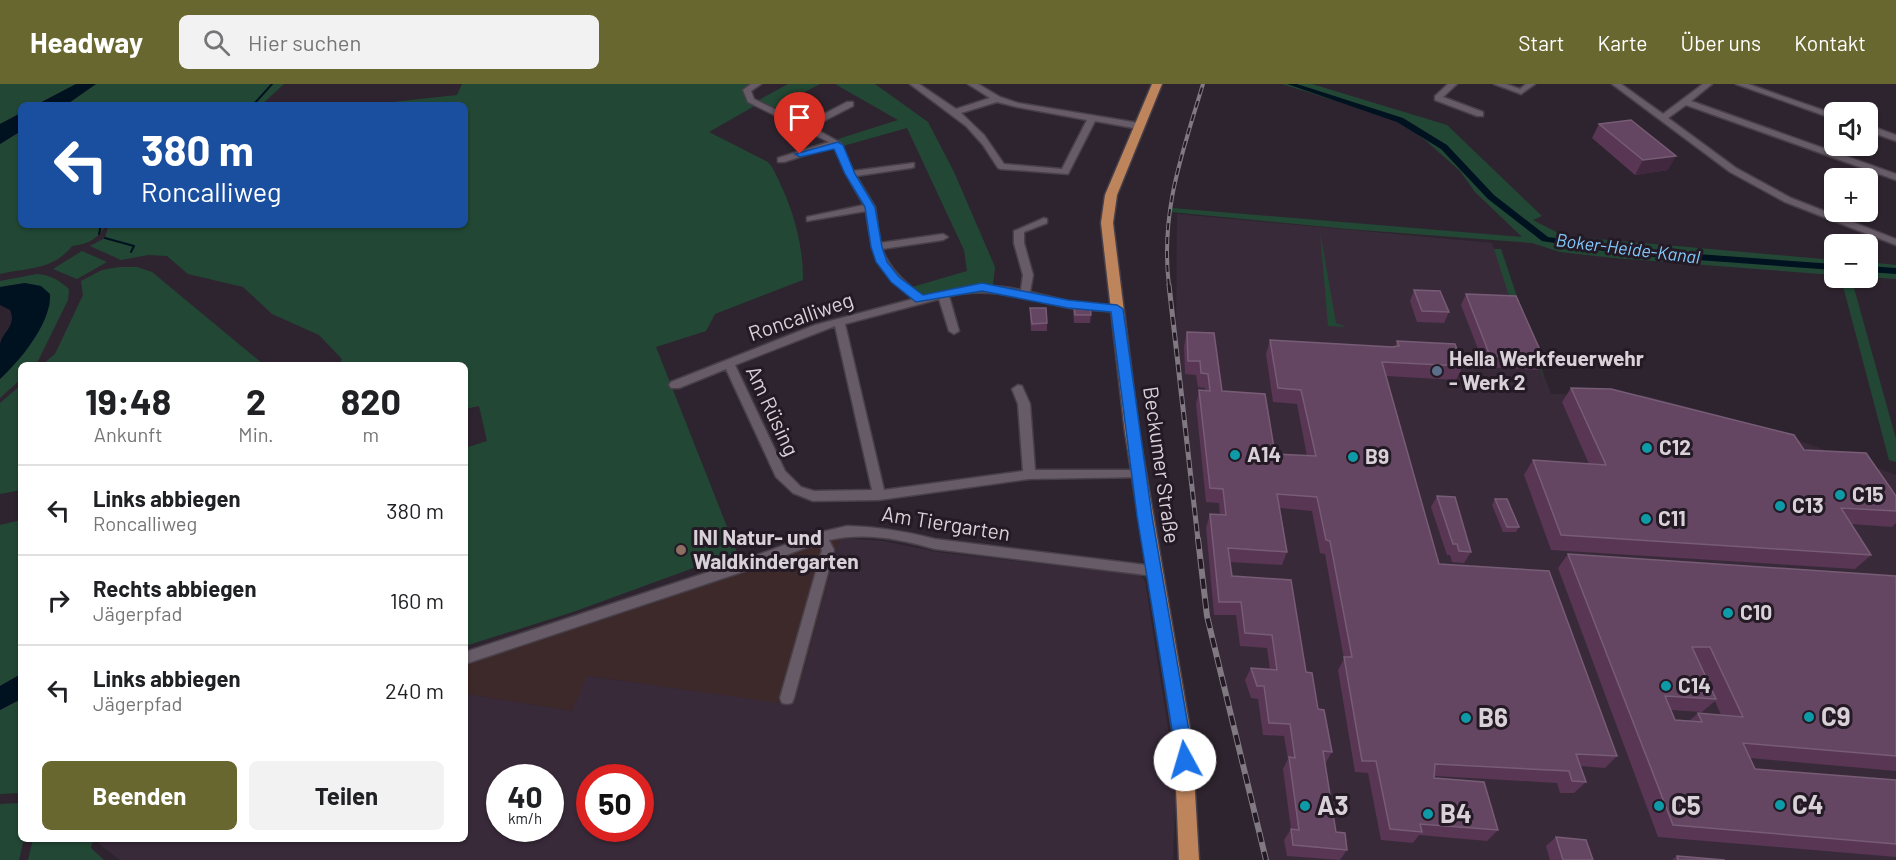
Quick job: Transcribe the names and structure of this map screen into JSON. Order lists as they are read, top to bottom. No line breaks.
{"streets":{"main road":["Beckumer Straße"],"street":["Roncalliweg","Am Rüsing","Am Tiergarten"]},"crossings":[["Roncalliweg","Am Rüsing"],["Roncalliweg","Beckumer Straße"],["Am Rüsing","Beckumer Straße"],["Beckumer Straße","Am Tiergarten"]],"water":["Boker-Heide-Kanal"],"places":["Hella Werkfeuerwehr - Werk 2","C12","A14","B9","C15","C13","C11","INI Natur- und Waldkindergarten","C10","C14","C9","B6","C4","A3","C5","B4"],"page":{"header":"Headway","search":"Hier suchen","nav":["Start","Karte","Über uns","Kontakt"],"map_buttons":["+","−"],"turn":["380 m","Roncalliweg"],"eta":["19:48","Ankunft","2","Min.","820","m"],"list":[{"name":"Links abbiegen","note":"Roncalliweg","value":"380 m"},{"name":"Rechts abbiegen","note":"Jägerpfad","value":"160 m"},{"name":"Links abbiegen","note":"Jägerpfad","value":"240 m"}],"buttons":["Beenden","Teilen"],"speed":"40 km/h","limit":"50"}}
